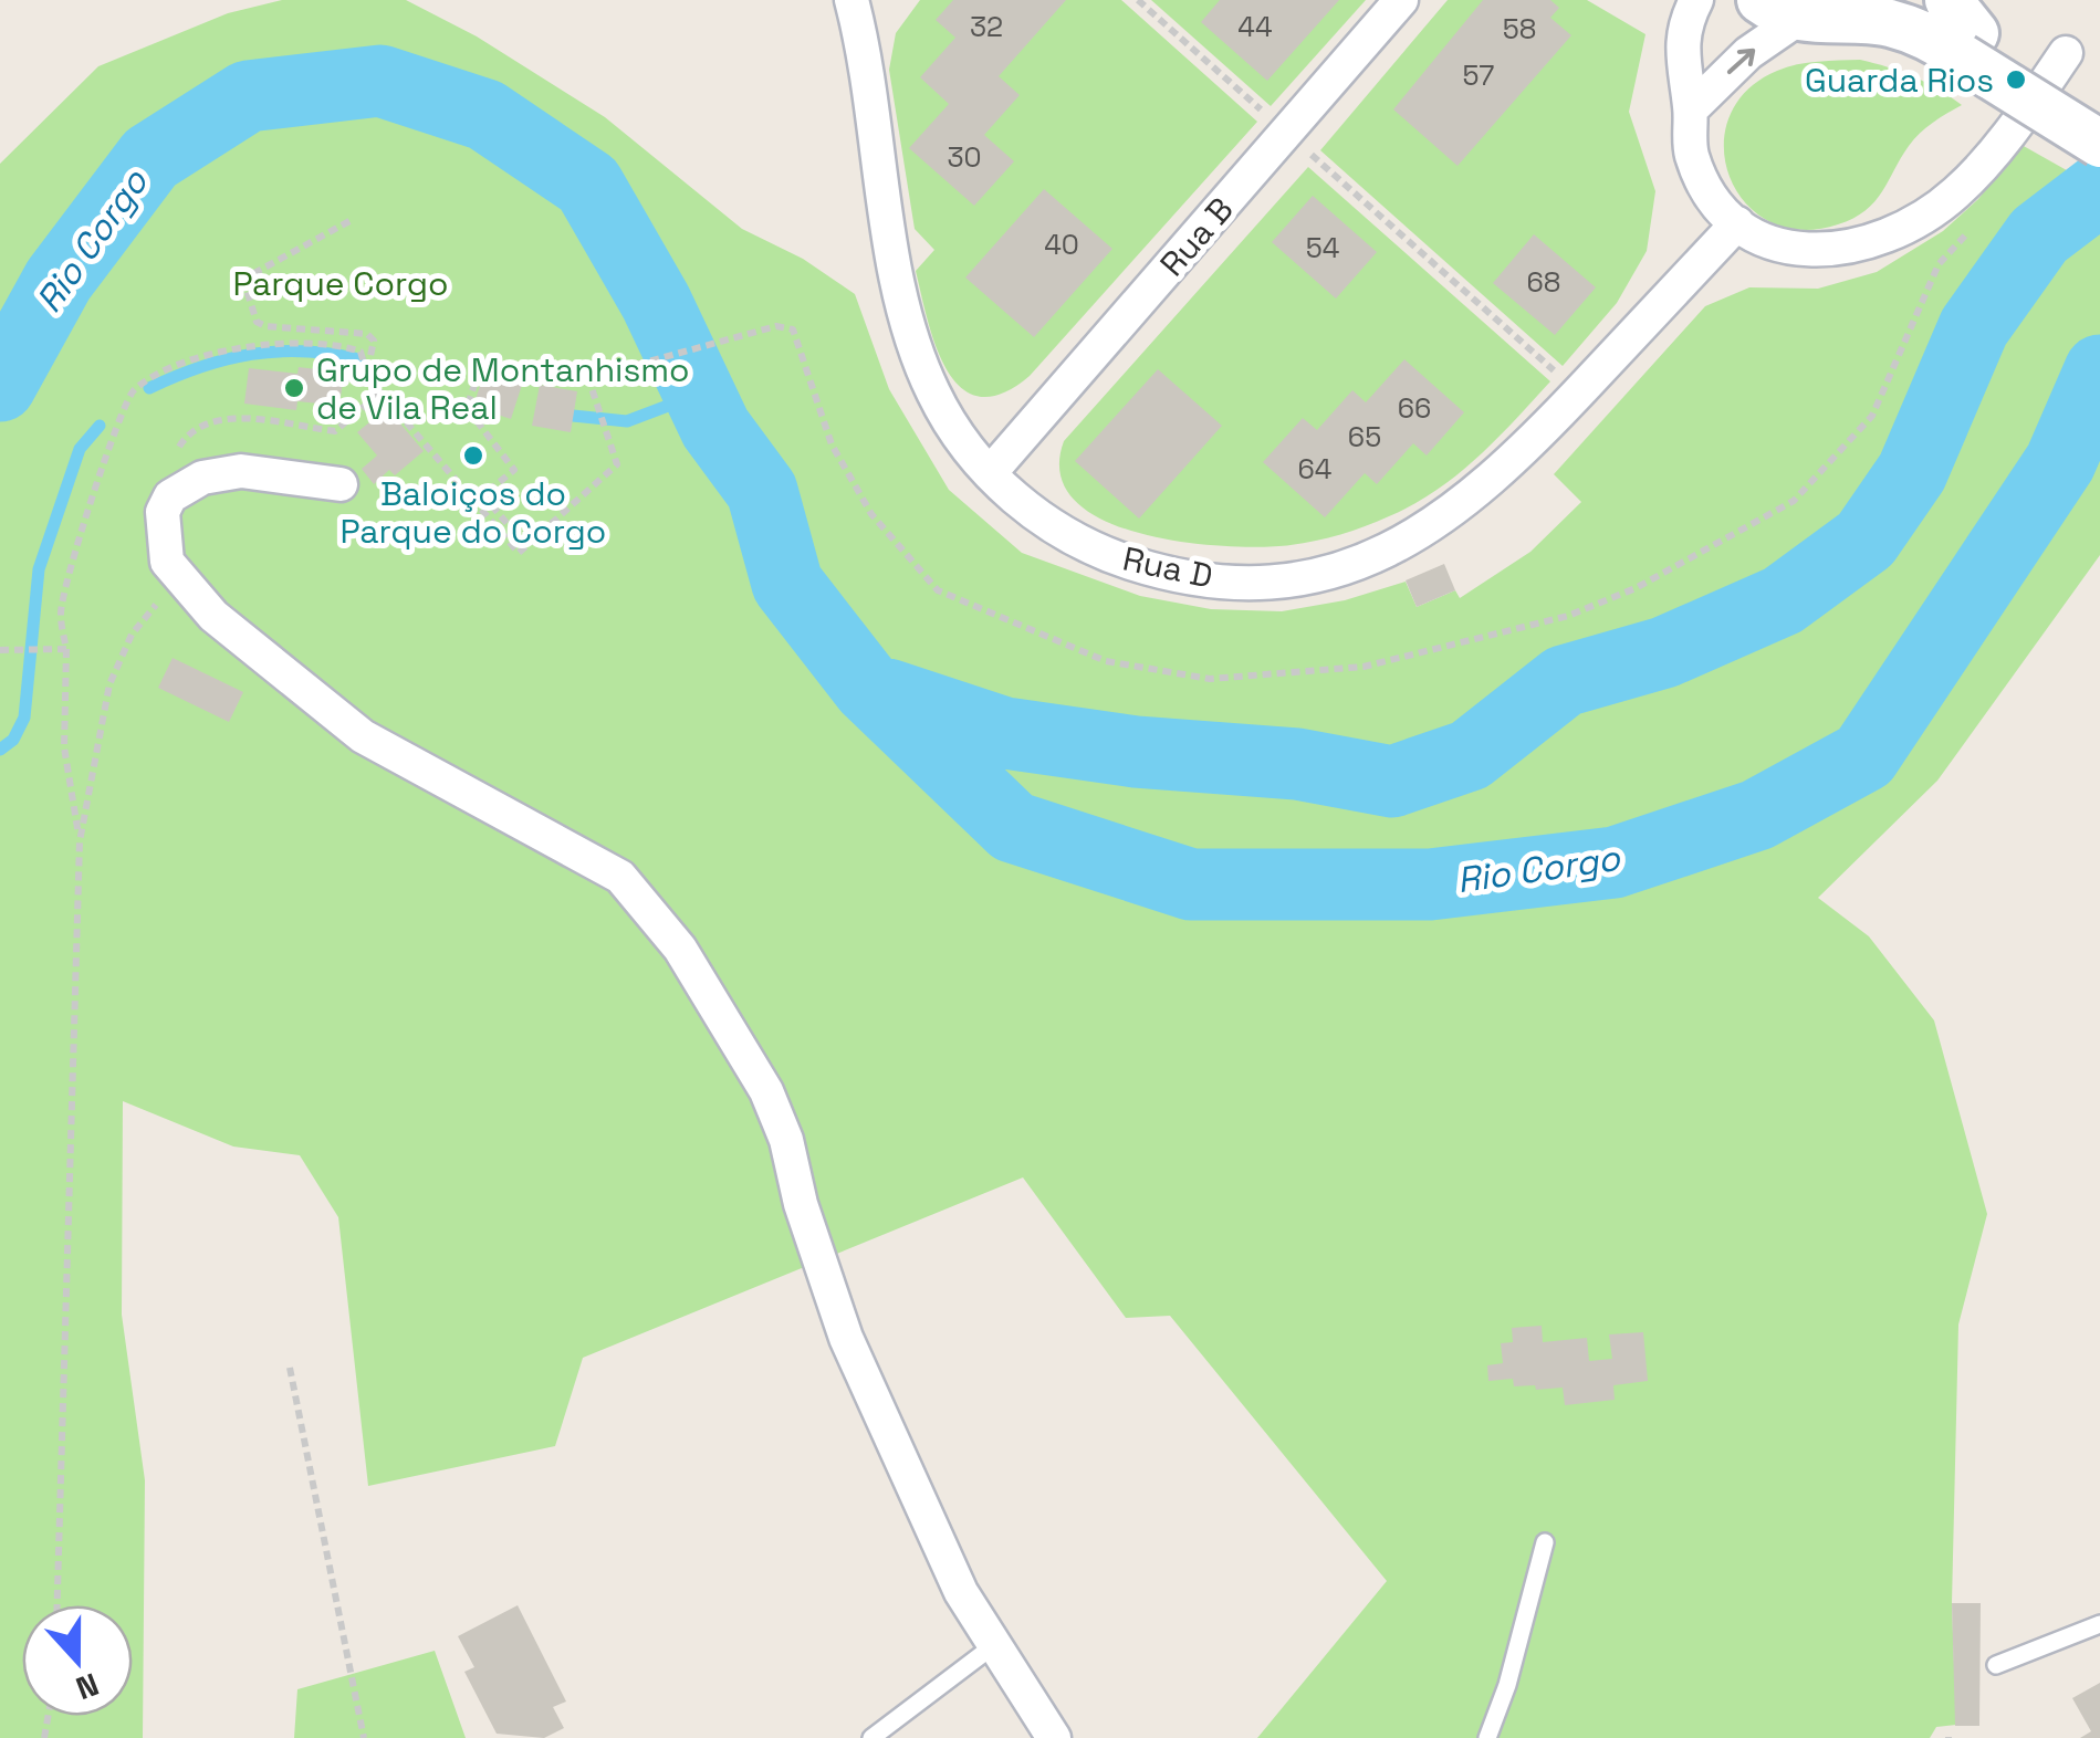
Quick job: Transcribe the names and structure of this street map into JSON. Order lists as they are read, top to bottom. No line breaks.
{"streets":{"street":["Rua B","Rua D"]},"crossings":[["Rua B","Rua D"]],"water":["Rio Corgo"],"parks":["Parque Corgo"],"places":["Guarda Rios","Grupo de Montanhismo de Vila Real","Baloiços do Parque do Corgo"],"house_numbers":["32","44","58","57","30","40","54","68","66","65","64"],"north":"bottom"}
